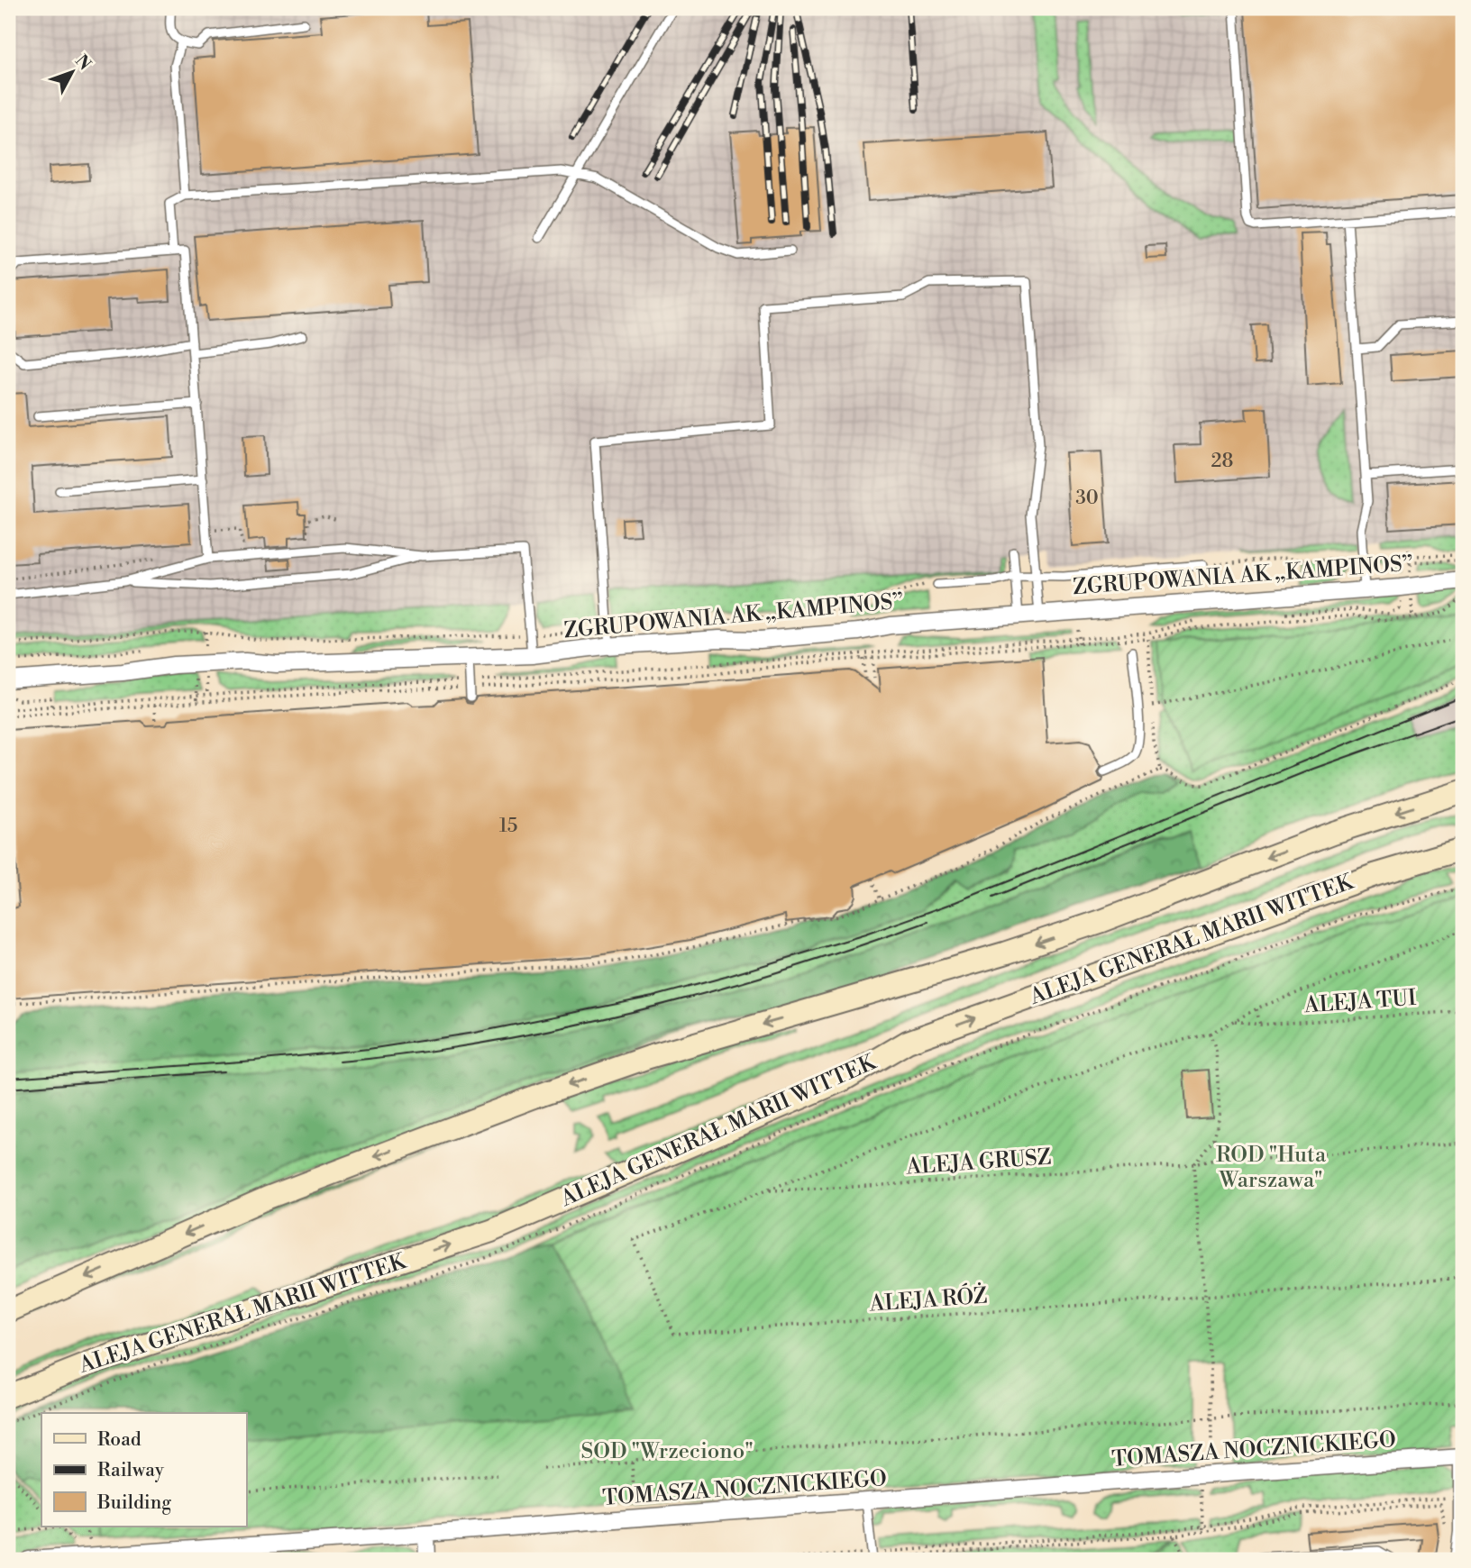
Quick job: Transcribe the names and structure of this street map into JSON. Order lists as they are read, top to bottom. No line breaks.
{"streets":{"main road":["ALEJA GENERAŁ MARII WITTEK"],"street":["ZGRUPOWANIA AK „KAMPINOS”","TOMASZA NOCZNICKIEGO"],"path":["ALEJA TUI","ALEJA GRUSZ","ALEJA RÓŻ"]},"crossings":[["ALEJA GRUSZ","ALEJA RÓŻ"]],"parks":["ROD \"Huta Warszawa\"","SOD \"Wrzeciono\""],"house_numbers":["28","30","15"],"legend":["Road","Railway","Building"],"north":"top right"}
